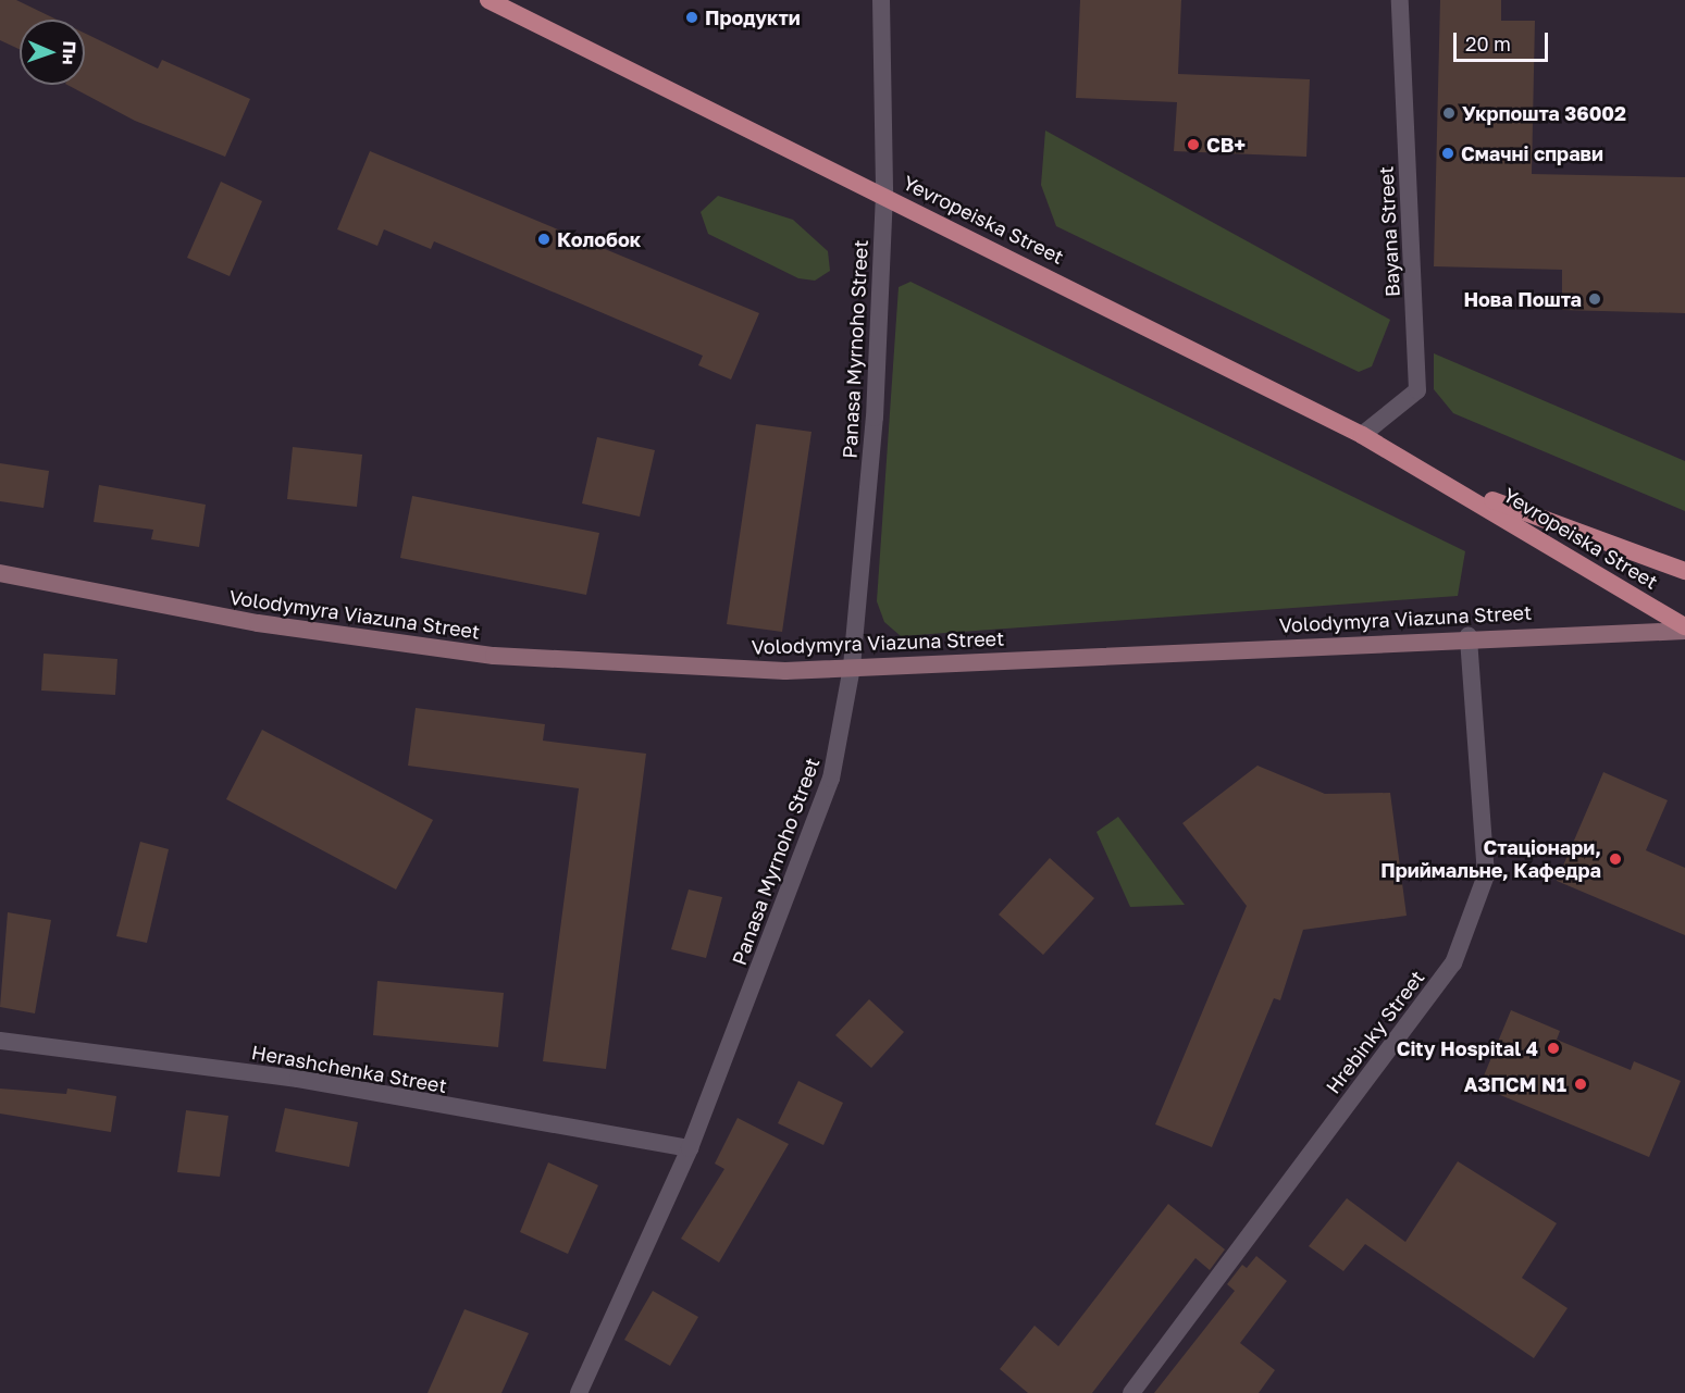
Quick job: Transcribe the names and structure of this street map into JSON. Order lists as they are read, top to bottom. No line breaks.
{"streets":{"main road":["Yevropeiska Street","Volodymyra Viazuna Street"],"street":["Bayana Street","Panasa Myrnoho Street","Hrebinky Street","Herashchenka Street"]},"crossings":[["Yevropeiska Street","Bayana Street"],["Yevropeiska Street","Panasa Myrnoho Street"],["Yevropeiska Street","Volodymyra Viazuna Street"],["Panasa Myrnoho Street","Volodymyra Viazuna Street"],["Panasa Myrnoho Street","Herashchenka Street"],["Volodymyra Viazuna Street","Hrebinky Street"]],"places":["Продукти","Укрпошта 36002","СВ+","Смачні справи","Колобок","Нова Пошта","Стаціонари, Приймальне, Кафедра","City Hospital 4","АЗПСМ N1"],"scale_bar":"20 m","north":"right"}
